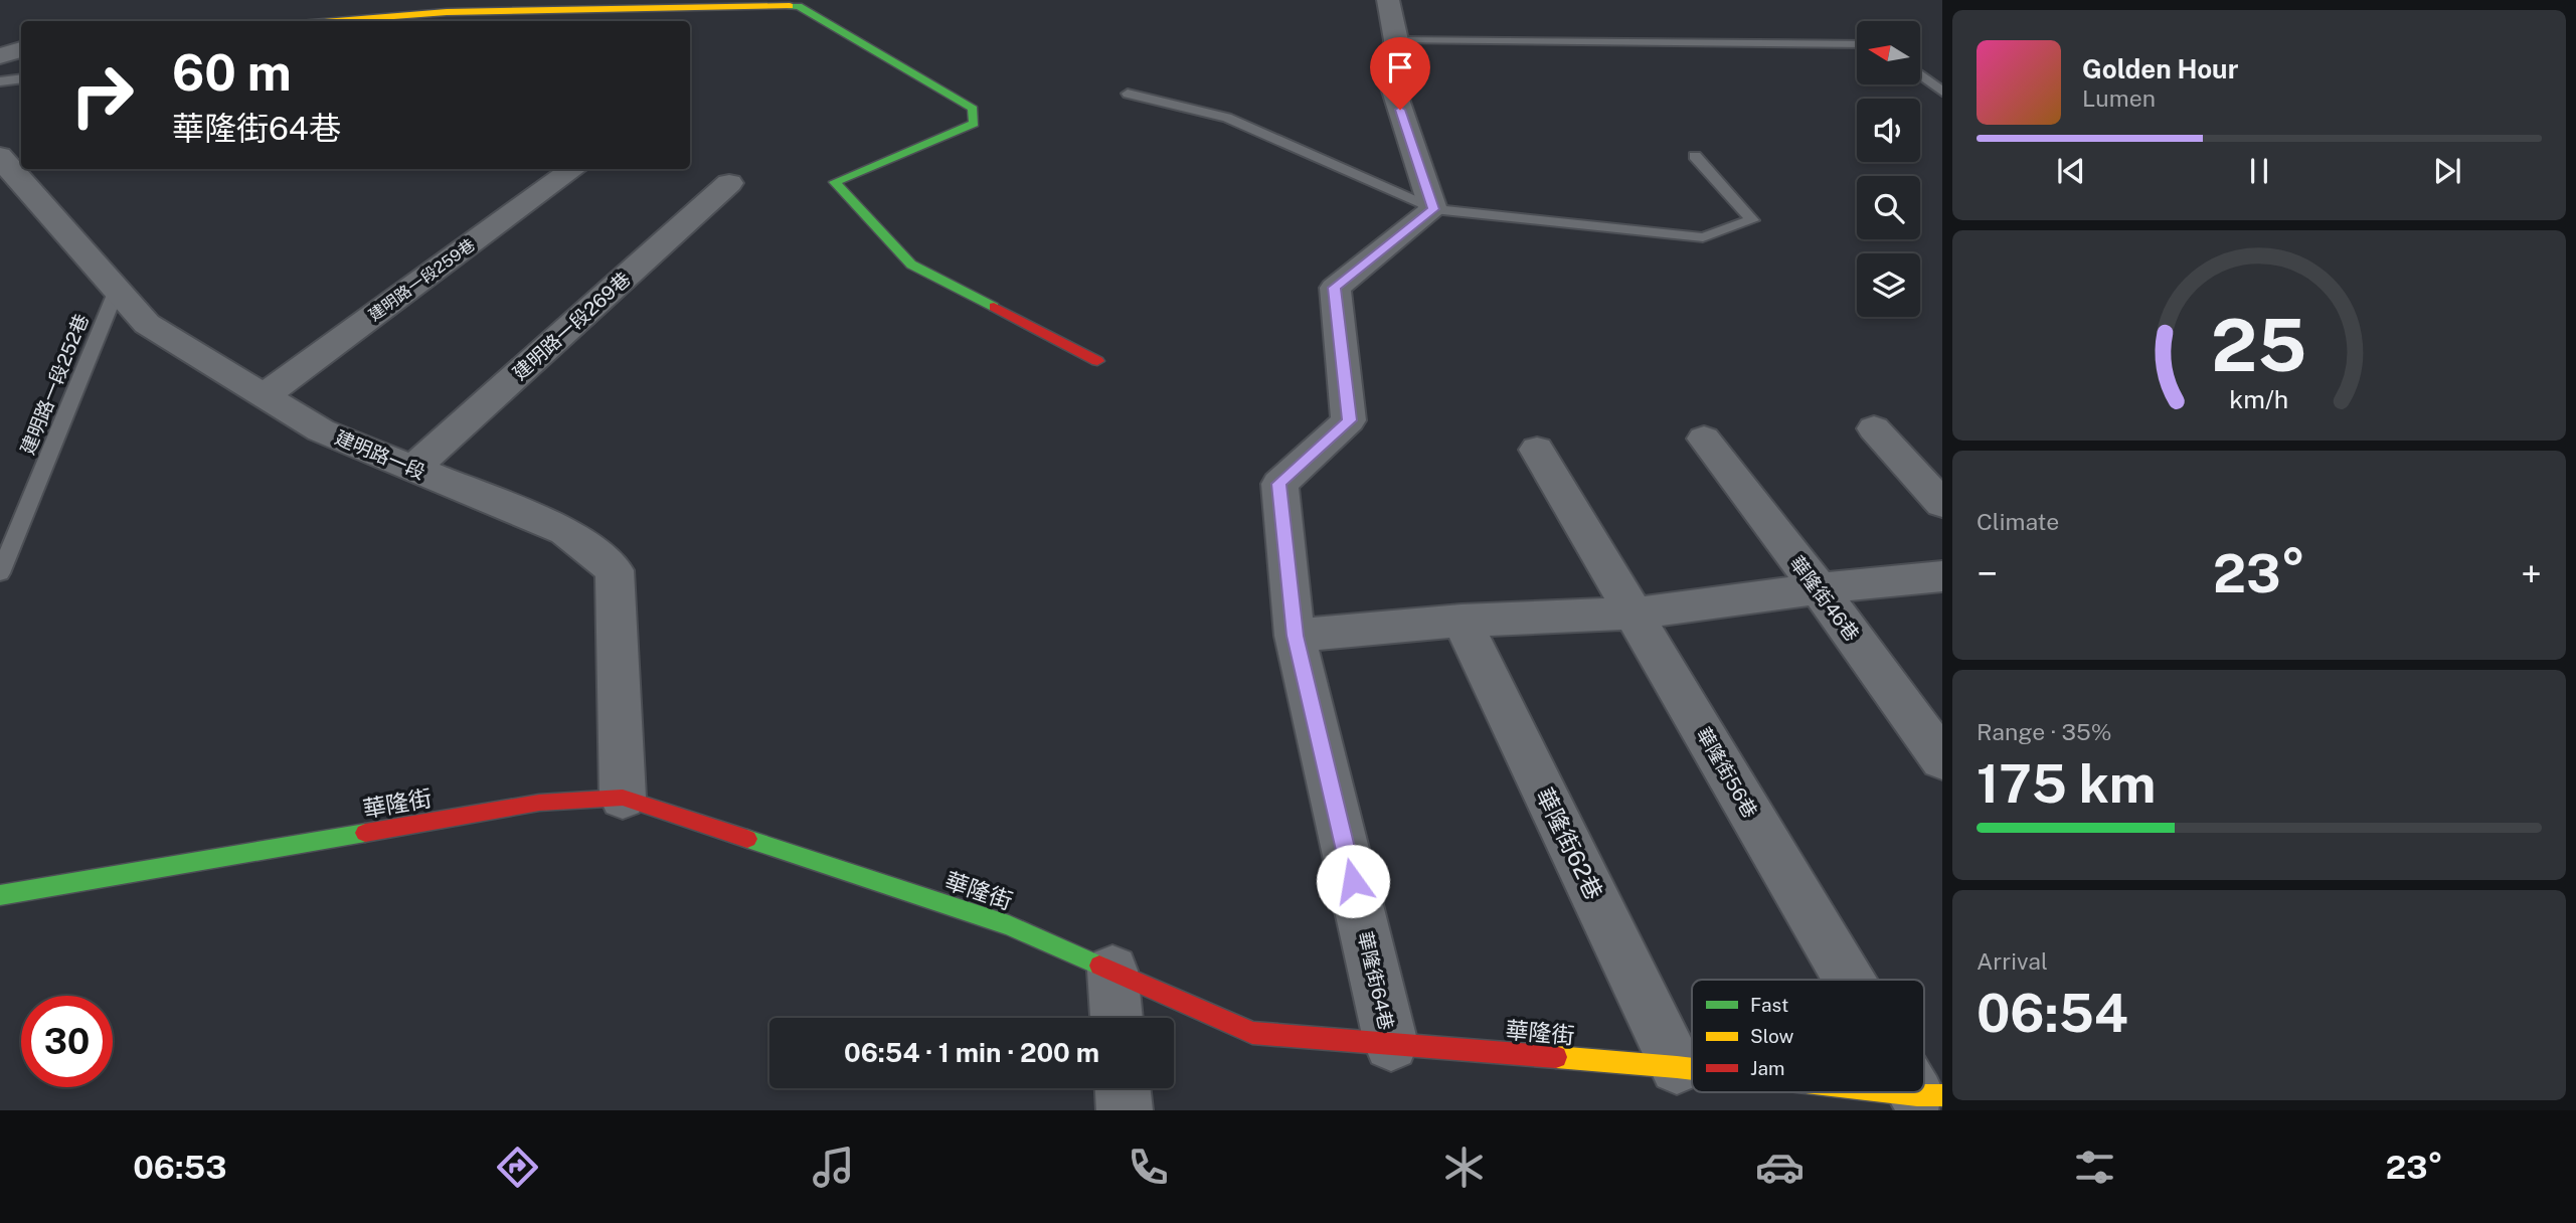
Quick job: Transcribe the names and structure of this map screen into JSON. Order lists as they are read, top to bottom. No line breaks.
{"streets":{"street":["建明路一段259巷","建明路一段269巷","建明路一段","華隆街46巷","華隆街56巷","華隆街","華隆街62巷","華隆街64巷"],"lane":["建明路一段252巷"]},"crossings":[["建明路一段259巷","建明路一段"],["建明路一段269巷","建明路一段"],["建明路一段252巷","建明路一段"],["建明路一段","華隆街"],["華隆街","華隆街62巷"],["華隆街","華隆街64巷"]],"legend":["Fast","Slow","Jam"],"north":"left","page":{"turn":["60 m","華隆街64巷"],"song":["Golden Hour","Lumen"],"tile":["Climate",["Range · 35%","175 km"],["Arrival","06:54"]],"heat":["−","23°","+"],"limit":"30","trip":"06:54 · 1 min · 200 m","tabs":["06:53","23°"],"gauge":["25","km/h"]}}
